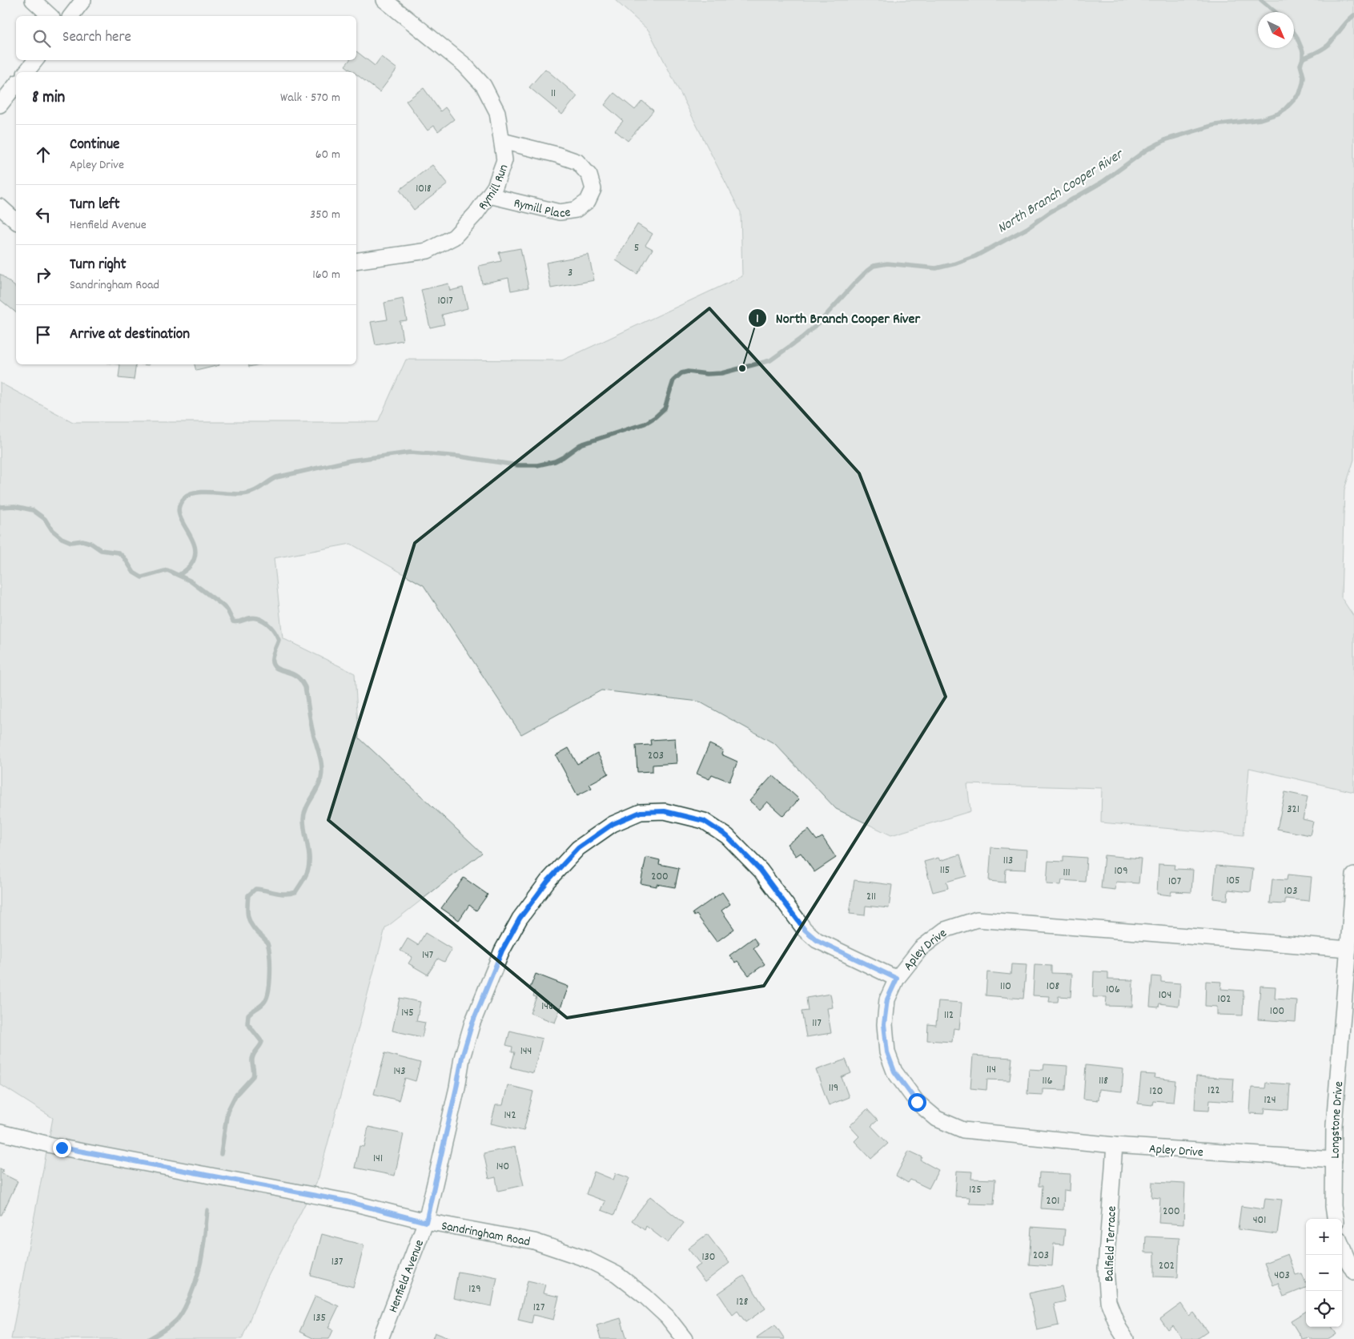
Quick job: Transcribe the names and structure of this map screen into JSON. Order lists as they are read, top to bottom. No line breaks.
{"streets":{"street":["Rymill Run","Rymill Place","Apley Drive","Longstone Drive","Sandringham Road","Balfield Terrace","Henfield Avenue"]},"crossings":[["Rymill Run","Rymill Place"],["Apley Drive","Longstone Drive"],["Apley Drive","Balfield Terrace"],["Apley Drive","Henfield Avenue"],["Sandringham Road","Henfield Avenue"]],"water":["North Branch Cooper River"],"places":["North Branch Cooper River"],"house_numbers":["11","1018","5","3","1017","203","321","113","115","109","111","200","105","107","103","211","147","110","108","106","104","102","146","100","145","112","117","144","114","143","116","118","119","122","120","124","142","141","140","125","201","200","401","203","130","137","202","403","129","128","127","135"],"north":"bottom right","page":{"search":"Search here","heading":["8 min","Walk · 570 m"],"list":[["Continue","Apley Drive","60 m"],["Turn left","Henfield Avenue","350 m"],["Turn right","Sandringham Road","160 m"],"Arrive at destination"],"map_buttons":["+","−"]}}
